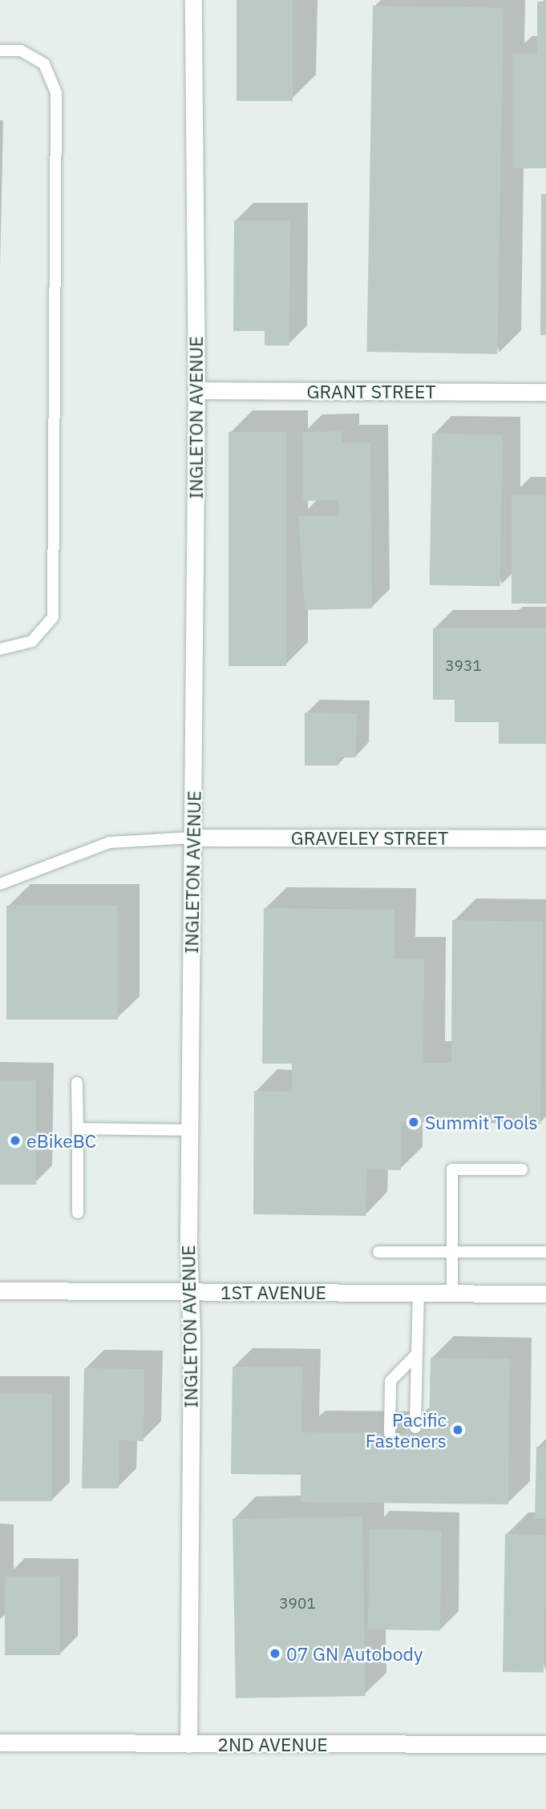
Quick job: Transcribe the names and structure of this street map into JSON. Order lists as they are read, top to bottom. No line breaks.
{"streets":{"street":["GRANT STREET","INGLETON AVENUE","GRAVELEY STREET","1ST AVENUE","2ND AVENUE"]},"crossings":[["GRANT STREET","INGLETON AVENUE"],["INGLETON AVENUE","GRAVELEY STREET"],["INGLETON AVENUE","1ST AVENUE"],["INGLETON AVENUE","2ND AVENUE"]],"places":["Summit Tools","eBikeBC","Pacific Fasteners","07 GN Autobody"],"house_numbers":["3931","3901"]}
